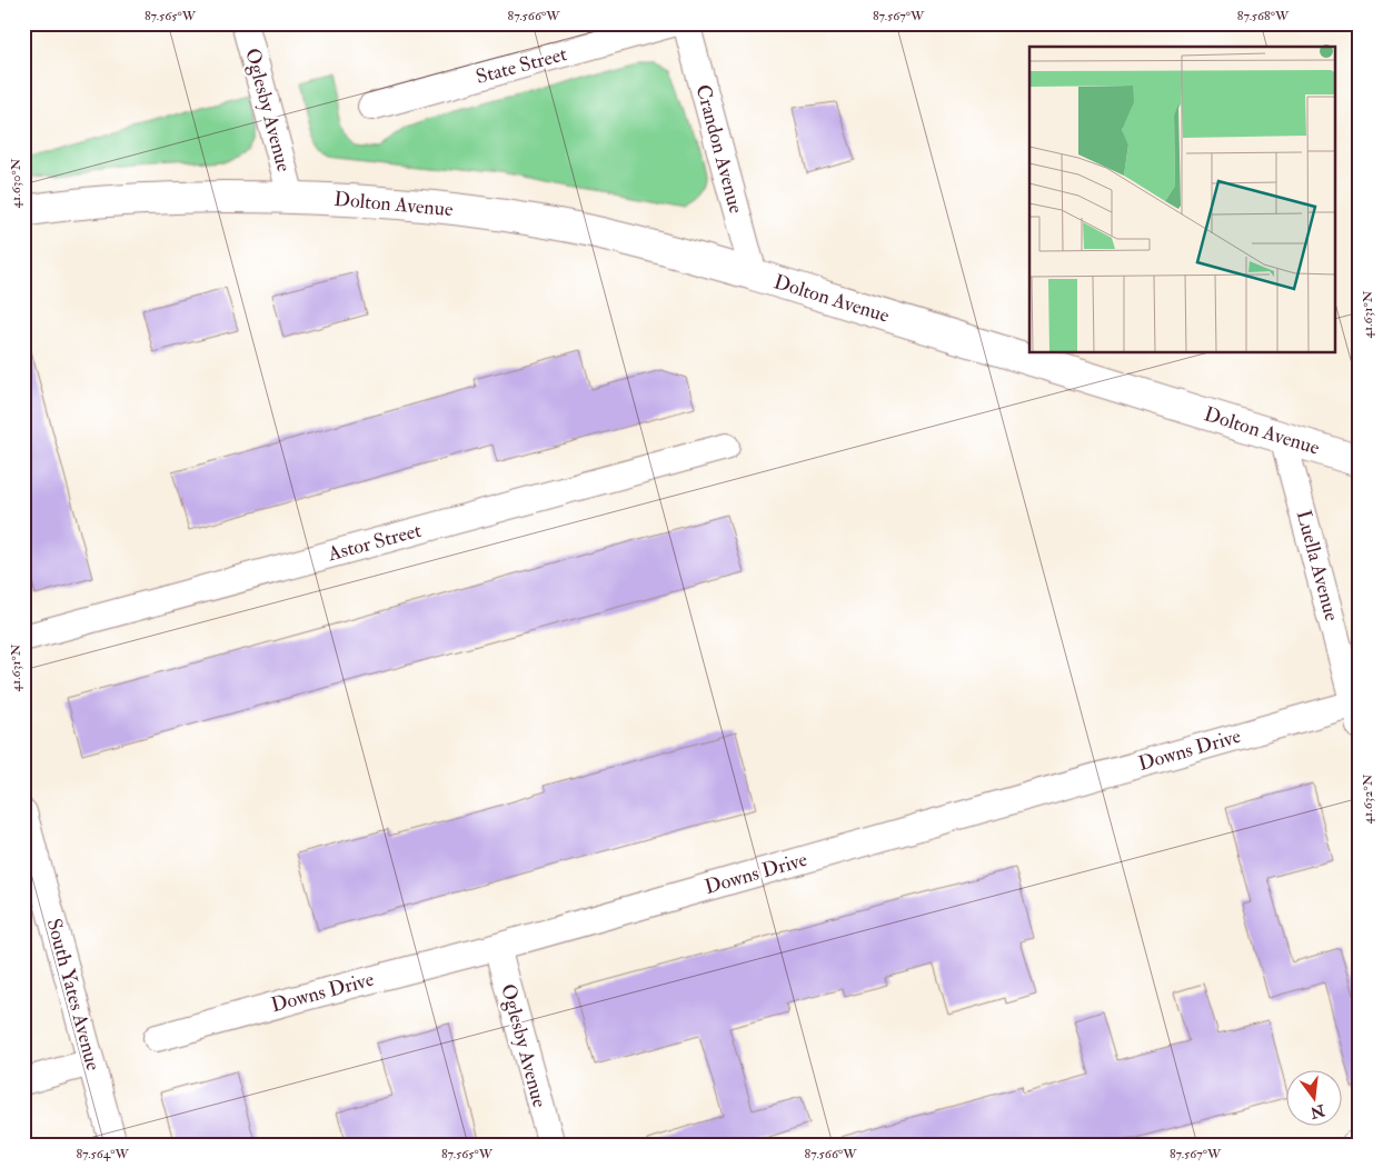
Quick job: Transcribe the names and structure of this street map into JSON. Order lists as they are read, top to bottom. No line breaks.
{"streets":{"street":["State Street","Oglesby Avenue","Crandon Avenue","Dolton Avenue","Astor Street","Luella Avenue","Downs Drive","South Yates Avenue"]},"crossings":[["Oglesby Avenue","Dolton Avenue"],["Oglesby Avenue","Downs Drive"],["Crandon Avenue","Dolton Avenue"],["Dolton Avenue","Luella Avenue"],["Luella Avenue","Downs Drive"]],"north":"bottom","coordinates":["87.565°W","87.566°W","87.567°W","87.568°W","41.630°N","41.631°N","41.632°N","87.564°W"]}
